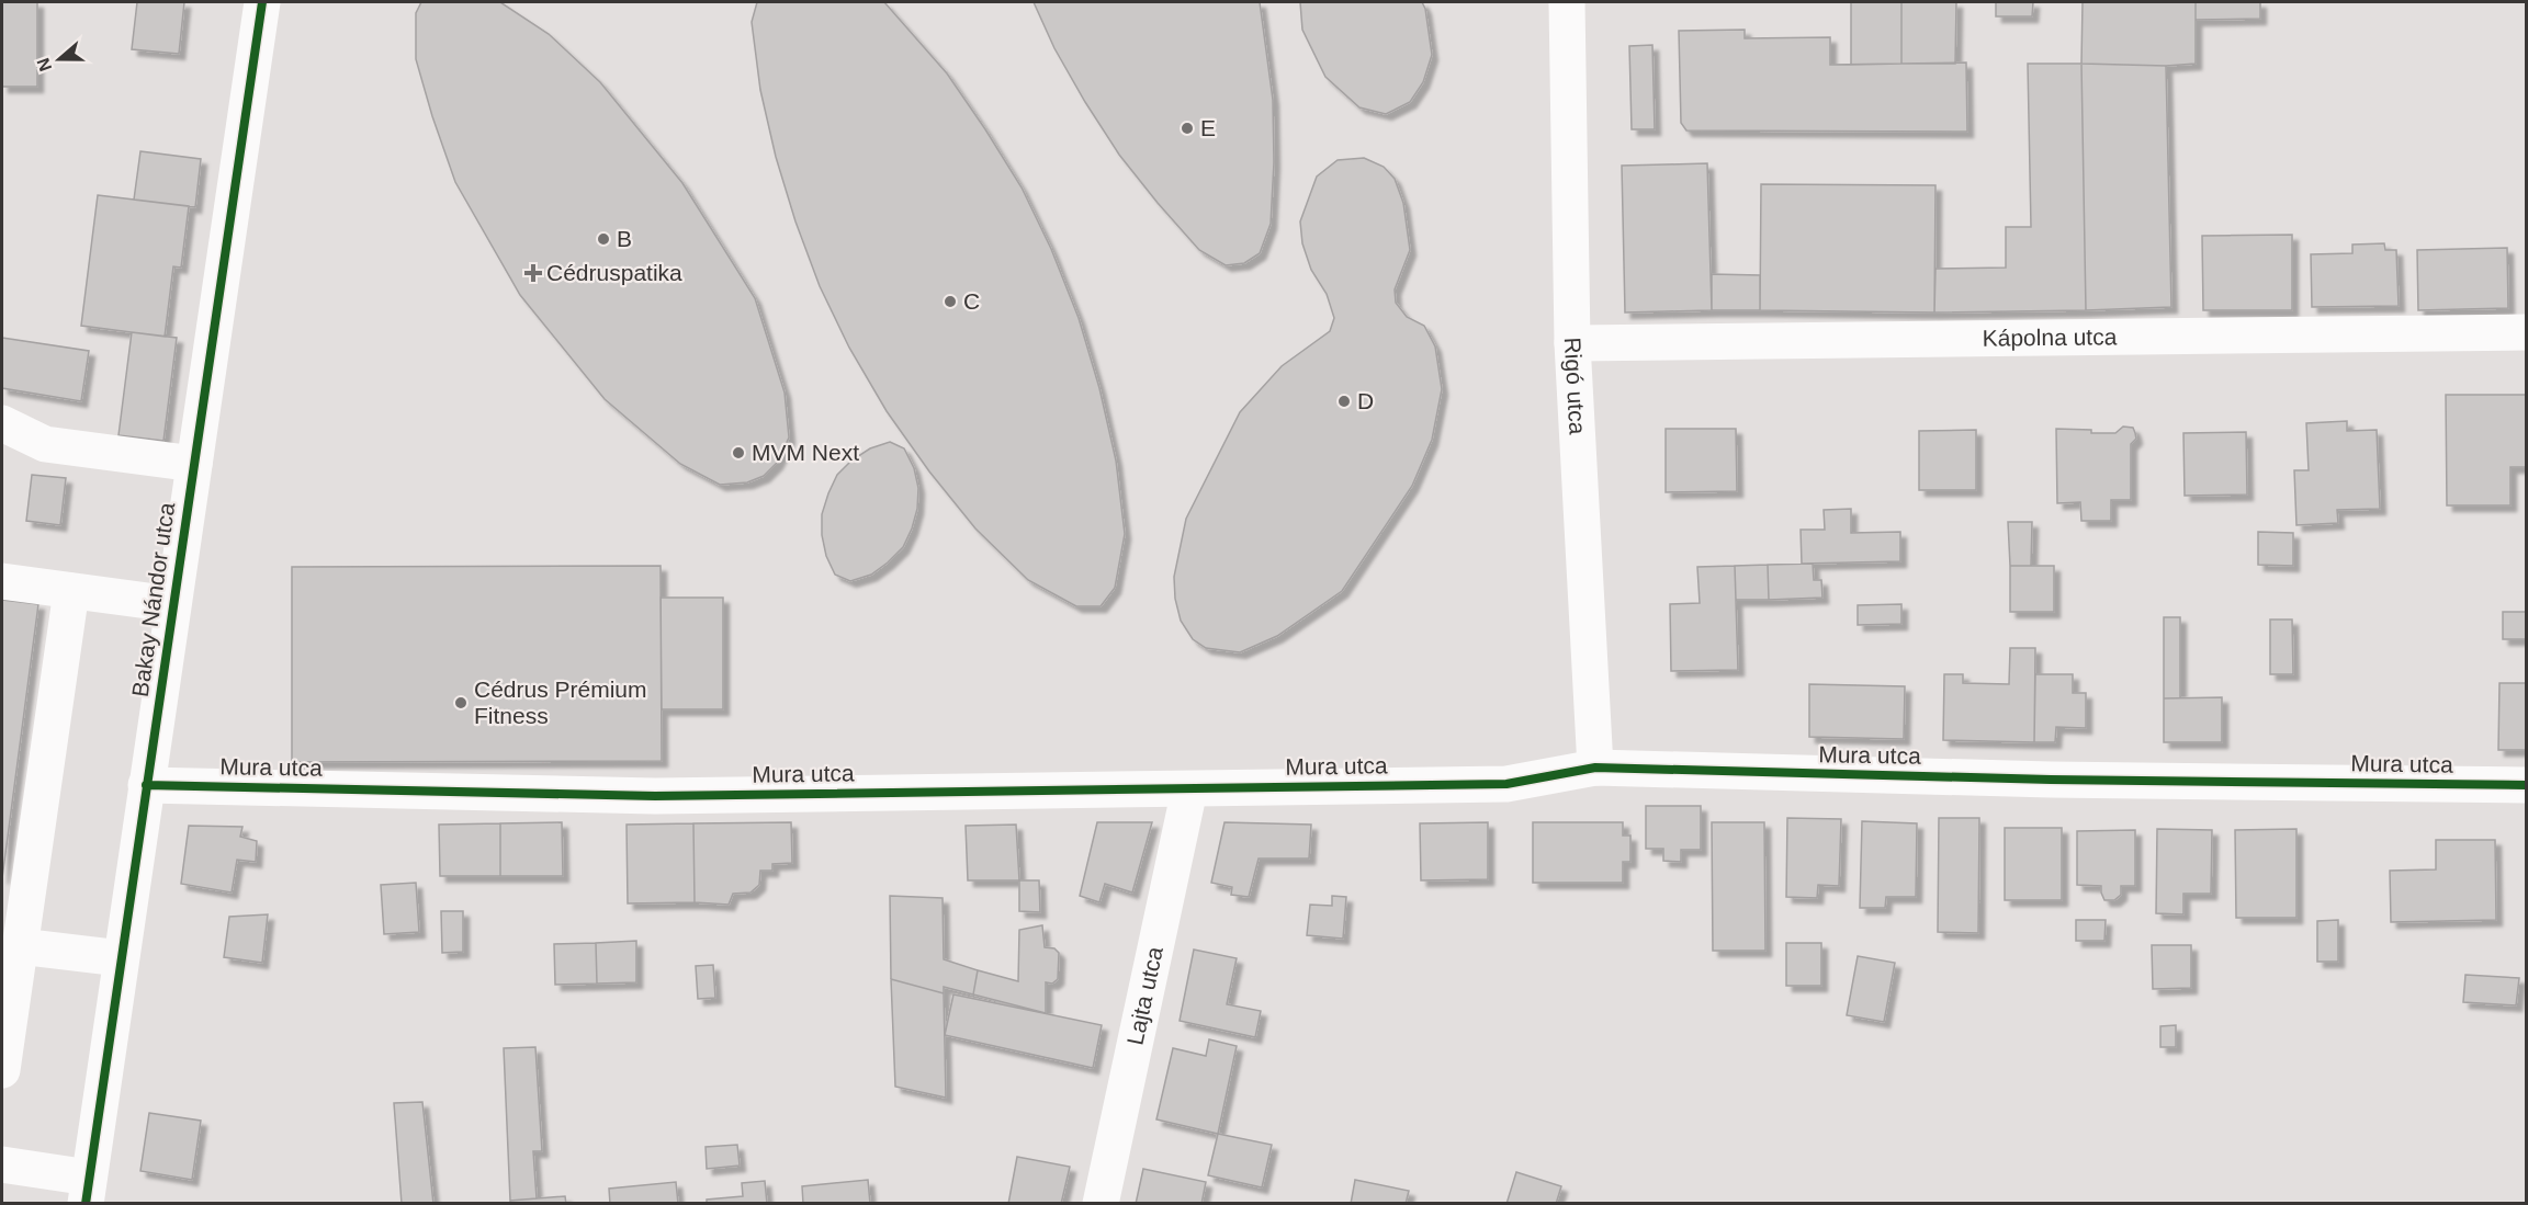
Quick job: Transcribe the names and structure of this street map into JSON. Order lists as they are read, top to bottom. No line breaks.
{"streets":{"street":["Kápolna utca","Rigó utca","Bakay Nándor utca","Mura utca","Lajta utca"]},"crossings":[["Kápolna utca","Rigó utca"],["Rigó utca","Mura utca"],["Bakay Nándor utca","Mura utca"],["Mura utca","Lajta utca"]],"places":{"other":["E","B","C","D","MVM Next","Cédrus Prémium Fitness"],"health":["Cédruspatika"]},"north":"left"}
